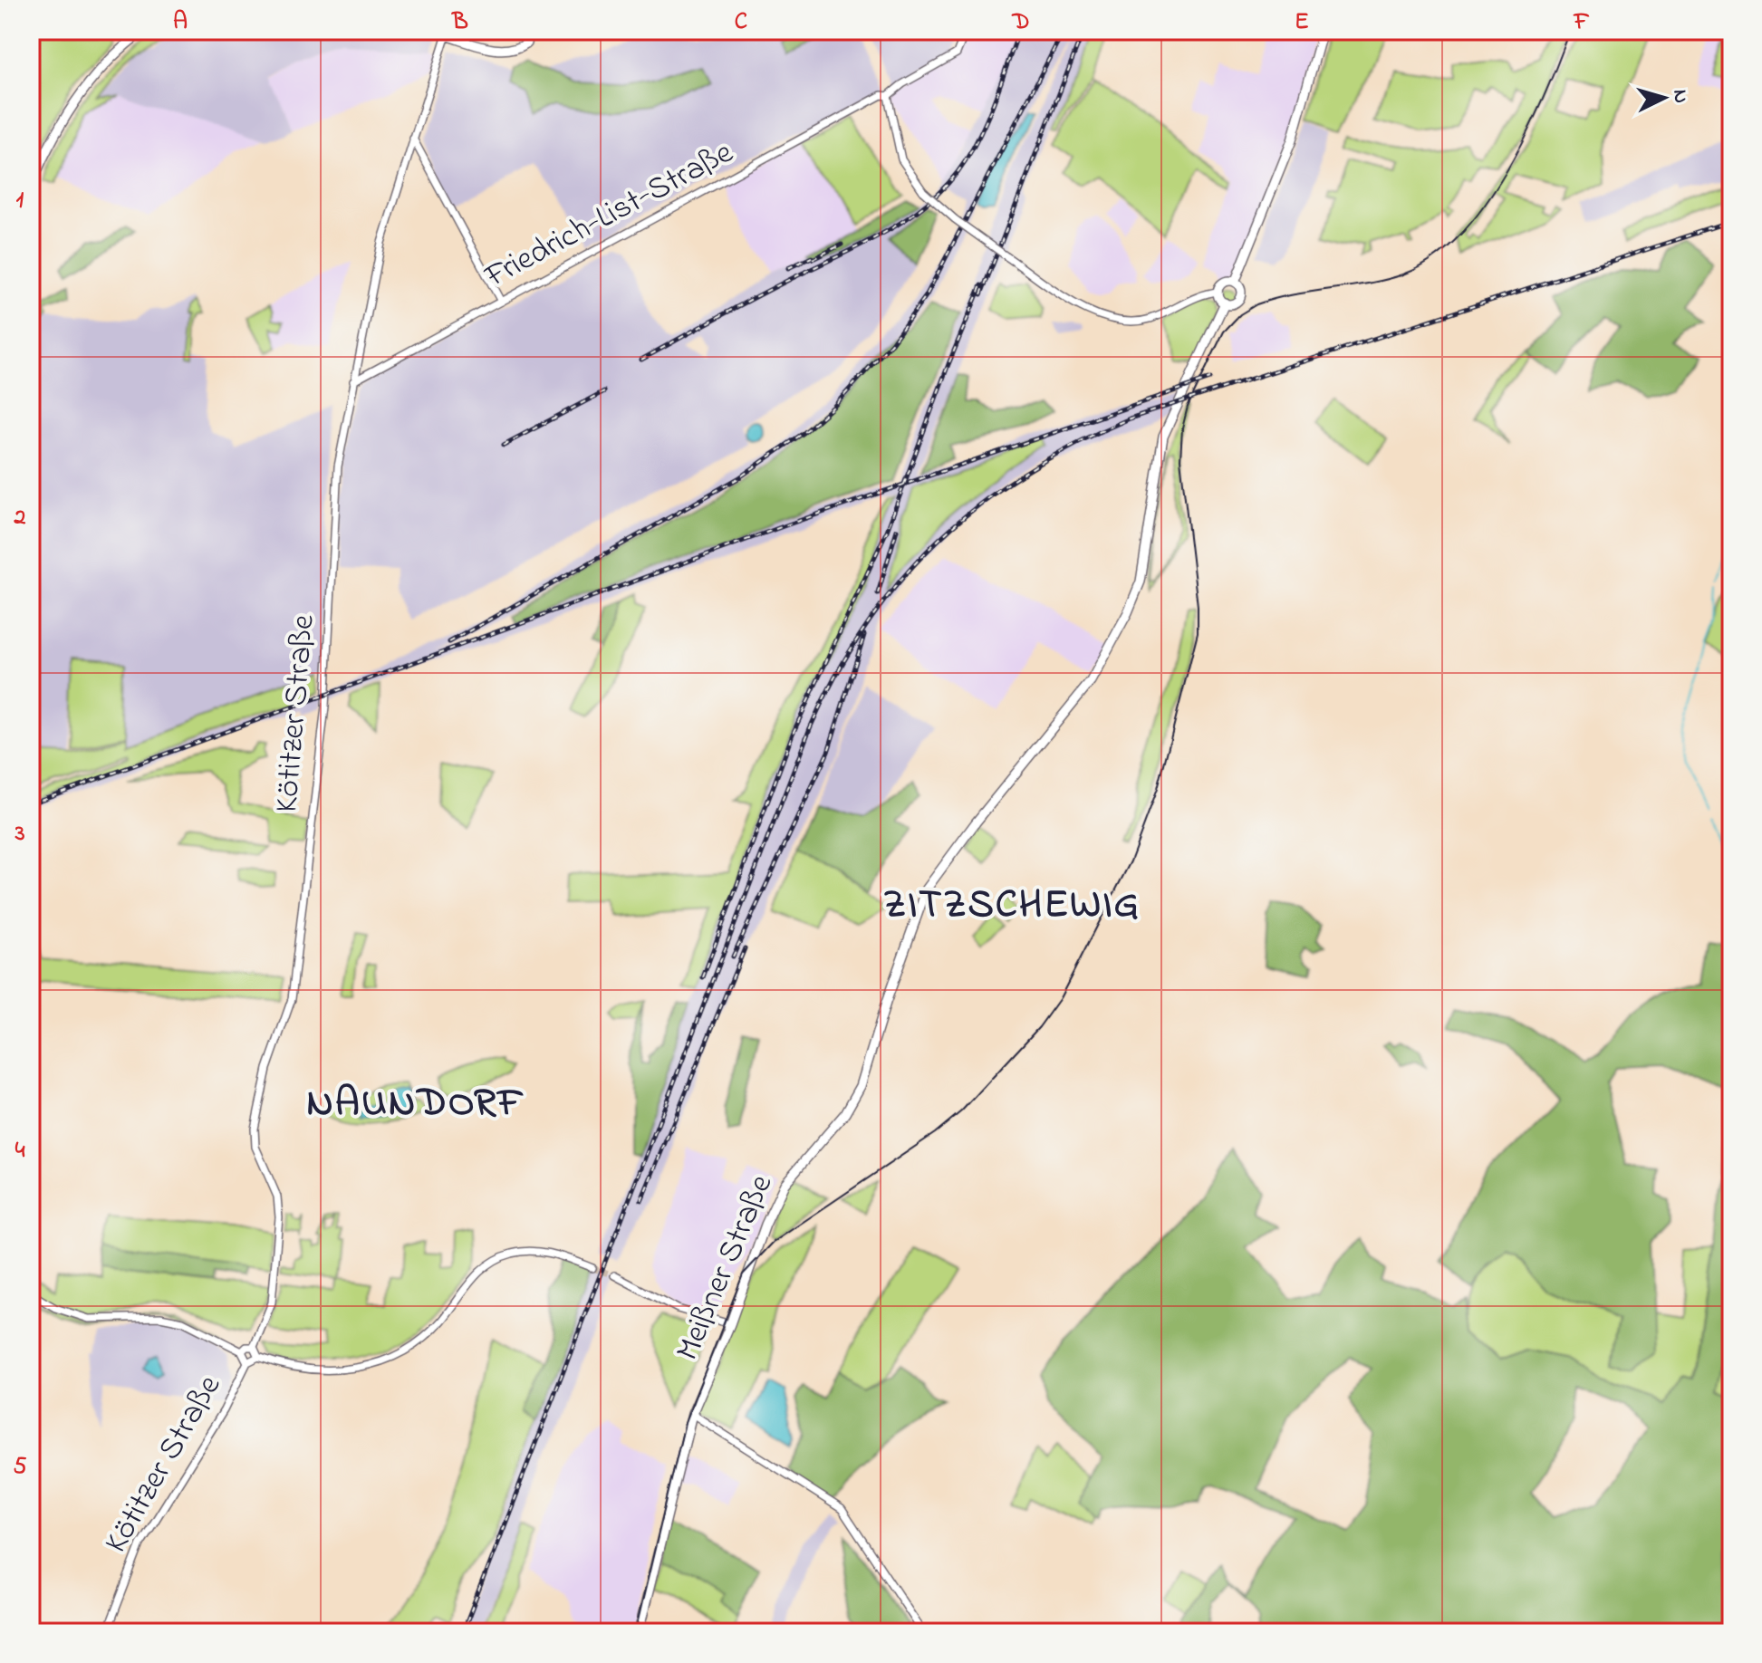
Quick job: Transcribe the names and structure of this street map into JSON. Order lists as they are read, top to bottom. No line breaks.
{"streets":{"main road":["Meißner Straße"],"street":["Friedrich-List-Straße","Kötitzer Straße"]},"crossings":[["Friedrich-List-Straße","Kötitzer Straße"]],"districts":["ZITZSCHEWIG","NAUNDORF"],"north":"right","grid":{"columns":["A","B","C","D","E","F"],"rows":["1","2","3","4","5"]}}
